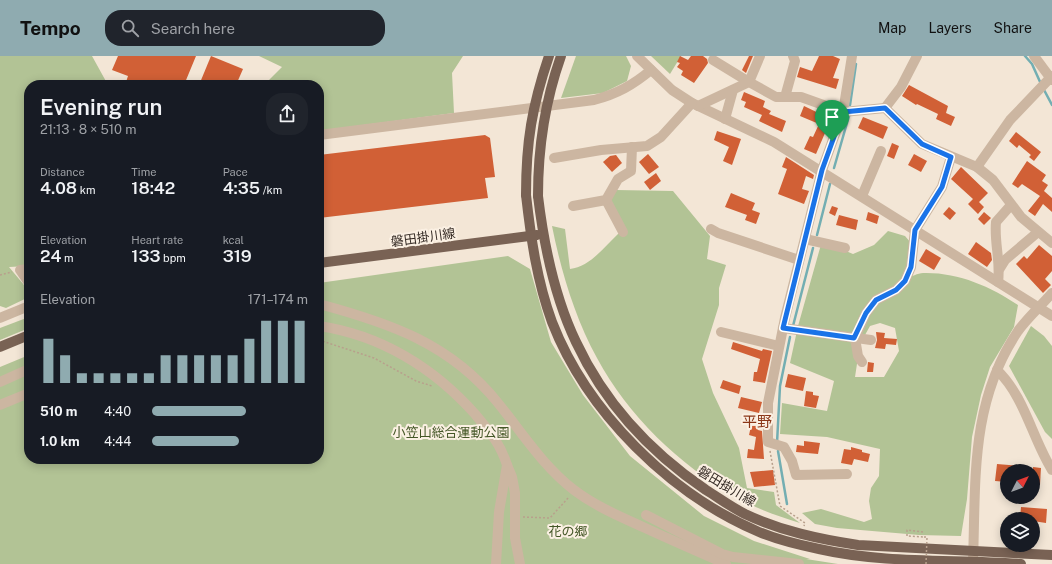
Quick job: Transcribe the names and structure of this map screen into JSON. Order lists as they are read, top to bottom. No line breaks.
{"streets":{"main road":["磐田掛川線"]},"districts":["平野"],"parks":["小笠山総合運動公園","花の郷"],"north":"top right","page":{"header":"Tempo","search":"Search here","nav":["Map","Layers","Share"],"heading":["Evening run","21:13 · 8 × 510 m"],"stats":[["Distance","4.08 km"],["Time","18:42"],["Pace","4:35 /km"],["Elevation","24 m"],["Heart rate","133 bpm"],["kcal","319"]],"chart":["Elevation","171–174 m"],"list":[{"name":"510 m","note":"4:40"},{"name":"1.0 km","note":"4:44"}]}}
